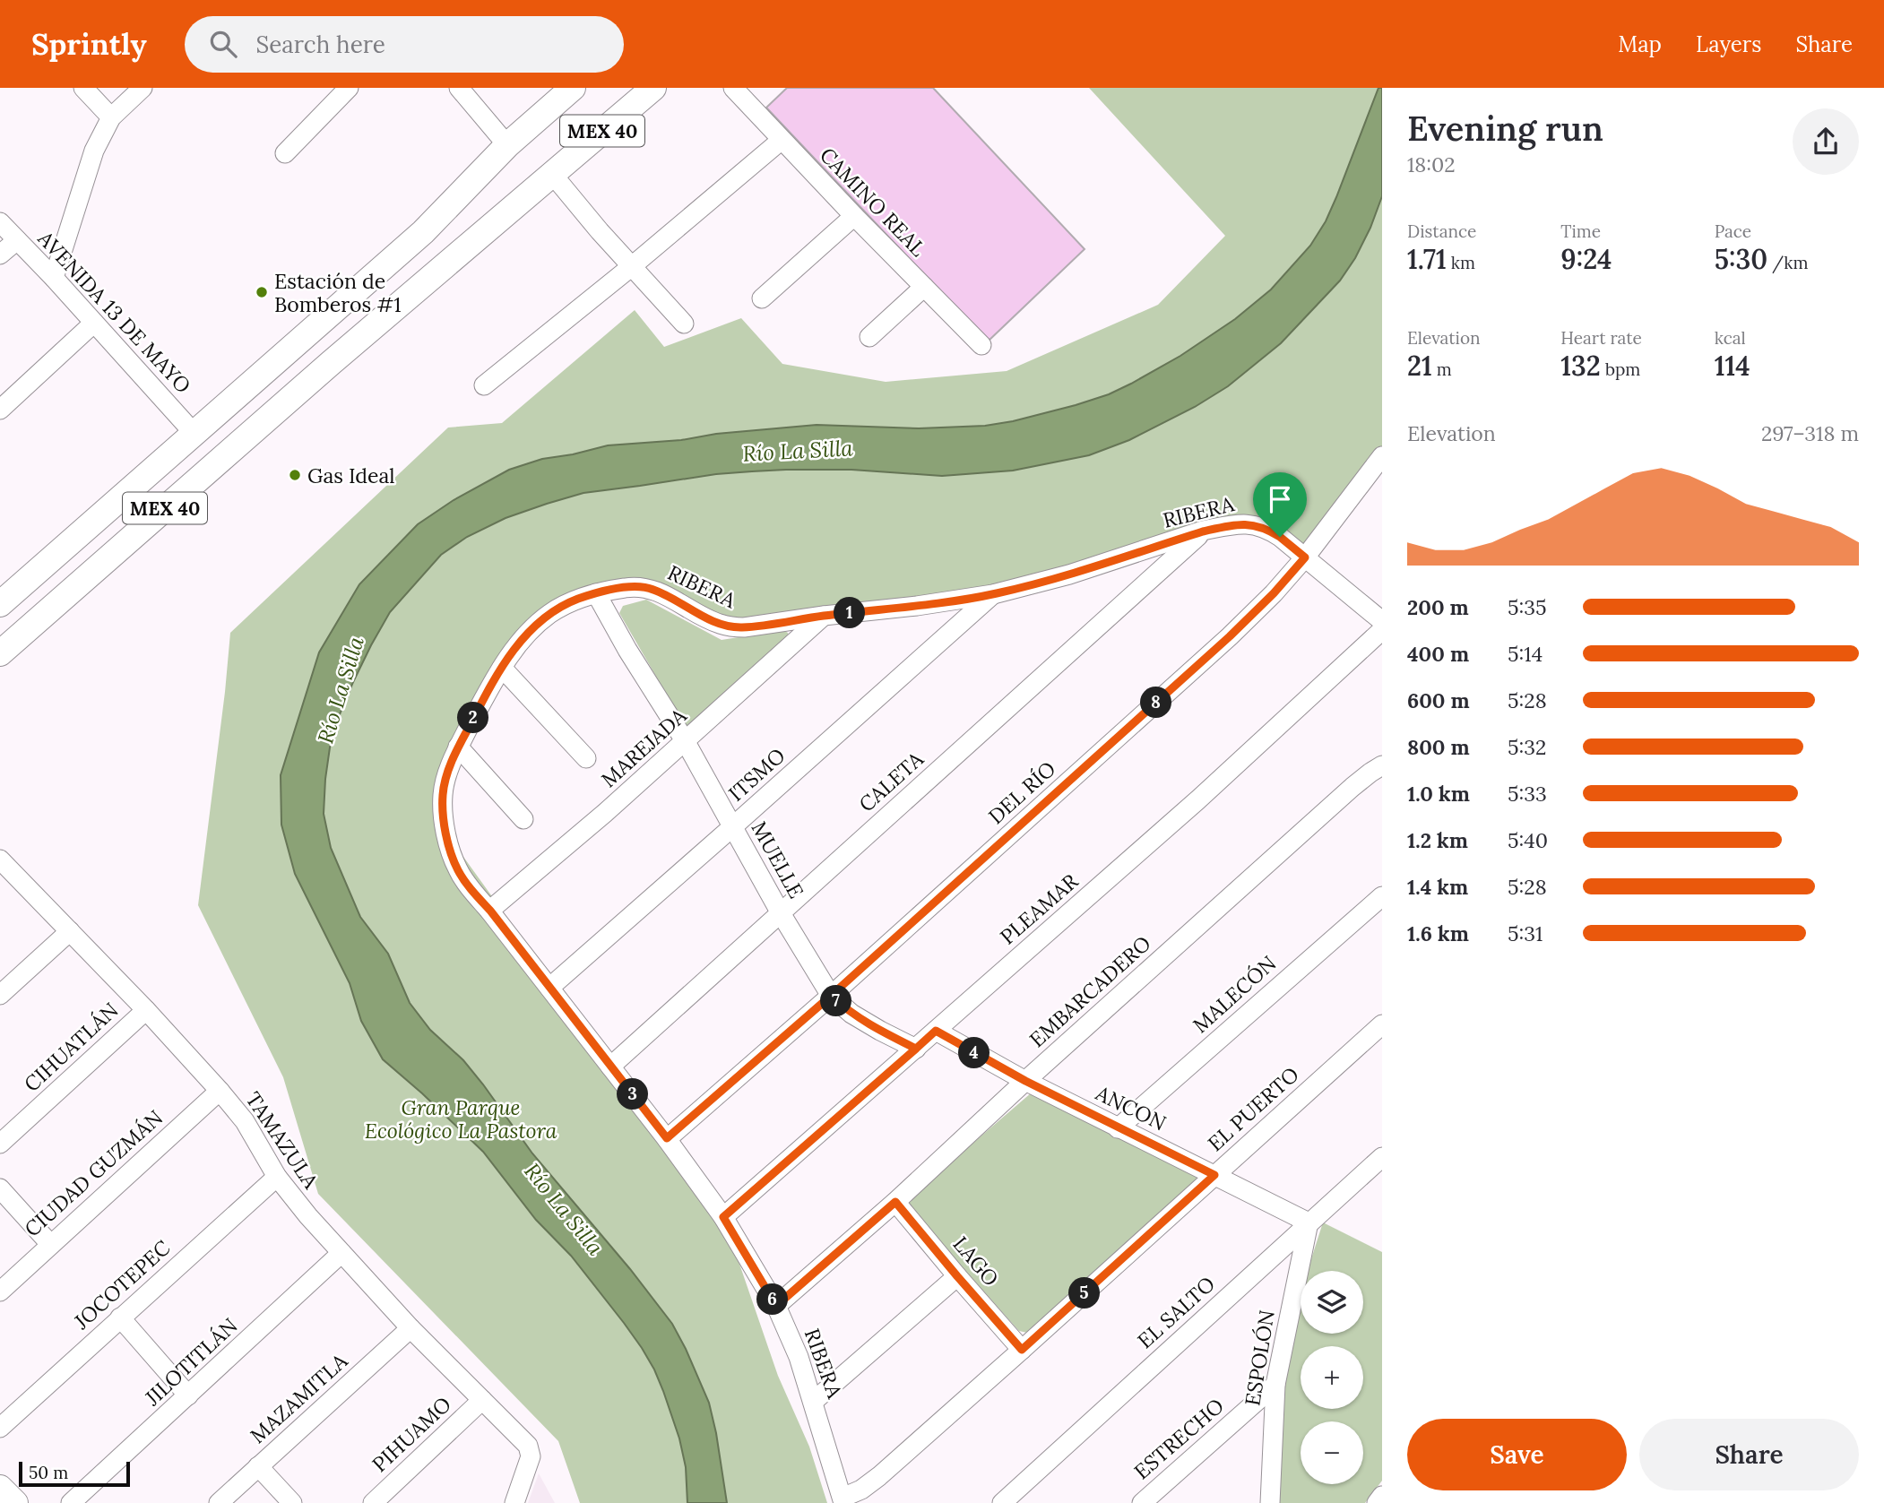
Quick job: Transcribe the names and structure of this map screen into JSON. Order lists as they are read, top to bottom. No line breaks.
{"streets":{"main road":["MEX 40"],"street":["CAMINO REAL","AVENIDA 13 DE MAYO","RIBERA","MAREJADA","ITSMO","CALETA","DEL RÍO","MUELLE","PLEAMAR","EMBARCADERO","MALECÓN","CIHUATLÁN","ANCON","EL PUERTO","TAMAZULA","CIUDAD GUZMÁN","LAGO","JOCOTEPEC","EL SALTO","ESPOLÓN","JILOTITLÁN","MAZAMITLA","PIHUAMO","ESTRECHO"]},"crossings":[["MEX 40","AVENIDA 13 DE MAYO"],["RIBERA","MAREJADA"],["RIBERA","ITSMO"],["RIBERA","CALETA"],["RIBERA","DEL RÍO"],["RIBERA","MUELLE"],["RIBERA","PLEAMAR"],["RIBERA","EMBARCADERO"],["RIBERA","EL PUERTO"],["MAREJADA","MUELLE"],["ITSMO","MUELLE"],["CALETA","MUELLE"],["DEL RÍO","MUELLE"],["MUELLE","PLEAMAR"],["PLEAMAR","ANCON"],["EMBARCADERO","ANCON"],["EMBARCADERO","LAGO"],["MALECÓN","ANCON"],["CIHUATLÁN","TAMAZULA"],["ANCON","EL PUERTO"],["ANCON","EL SALTO"],["ANCON","ESPOLÓN"],["EL PUERTO","LAGO"],["TAMAZULA","CIUDAD GUZMÁN"],["TAMAZULA","JOCOTEPEC"],["TAMAZULA","JILOTITLÁN"],["TAMAZULA","MAZAMITLA"],["TAMAZULA","PIHUAMO"],["EL SALTO","ESPOLÓN"],["ESPOLÓN","ESTRECHO"]],"water":["Río La Silla"],"parks":["Gran Parque Ecológico La Pastora"],"places":["Estación de Bomberos #1","Gas Ideal"],"scale_bar":"50 m","page":{"header":"Sprintly","search":"Search here","nav":["Map","Layers","Share"],"heading":["Evening run","18:02"],"stats":[["Distance","1.71 km"],["Time","9:24"],["Pace","5:30 /km"],["Elevation","21 m"],["Heart rate","132 bpm"],["kcal","114"]],"chart":["Elevation","297–318 m"],"list":[{"name":"200 m","note":"5:35"},{"name":"400 m","note":"5:14"},{"name":"600 m","note":"5:28"},{"name":"800 m","note":"5:32"},{"name":"1.0 km","note":"5:33"},{"name":"1.2 km","note":"5:40"},{"name":"1.4 km","note":"5:28"},{"name":"1.6 km","note":"5:31"}],"pins":["1","8","2","7","4","3","5","6"],"map_buttons":["+","−"],"buttons":["Save","Share"],"scale":"50 m"}}
